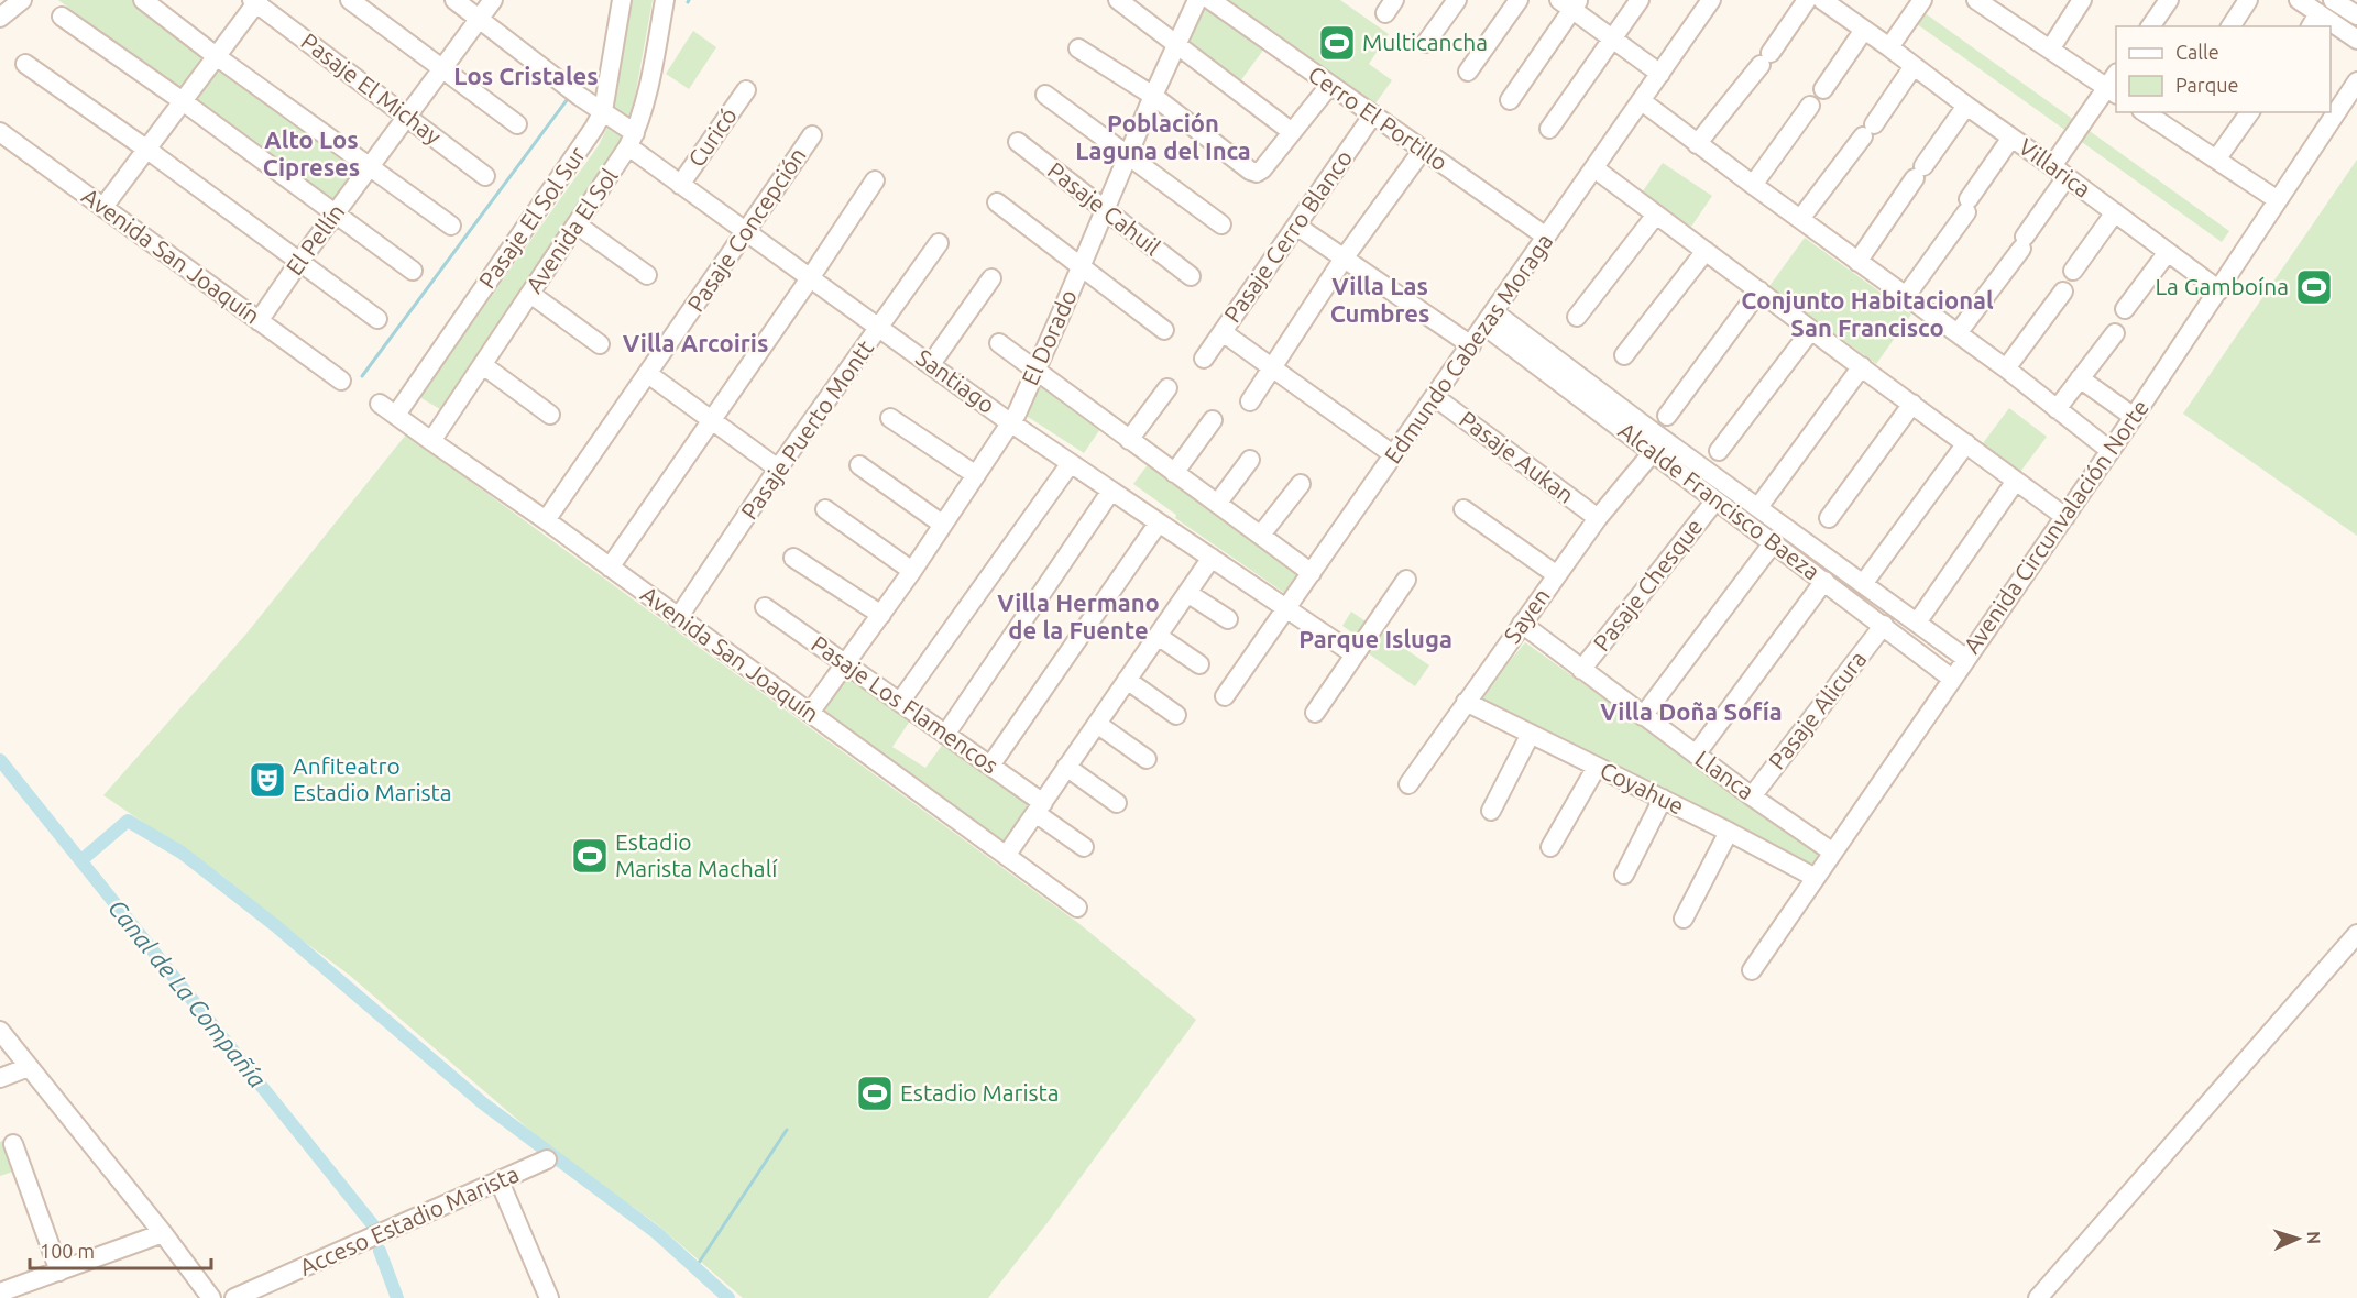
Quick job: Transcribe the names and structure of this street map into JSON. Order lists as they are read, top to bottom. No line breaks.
{"streets":{"street":["Pasaje El Michay","Cerro El Portillo","Curicó","Villarica","Pasaje Cahuil","Pasaje El Sol Sur","Pasaje Concepción","Avenida El Sol","Pasaje Cerro Blanco","El Pellín","Avenida San Joaquín","El Dorado","Edmundo Cabezas Moraga","Santiago","Pasaje Puerto Montt","Pasaje Aukan","Alcalde Francisco Baeza","Avenida Circunvalación Norte","Pasaje Chesque","Sayen","Pasaje Los Flamencos","Pasaje Alicura","Llanca","Coyahue","Acceso Estadio Marista"]},"crossings":[["Pasaje El Michay","El Pellín"],["Cerro El Portillo","Pasaje Cerro Blanco"],["Cerro El Portillo","Edmundo Cabezas Moraga"],["Curicó","Santiago"],["Villarica","Avenida Circunvalación Norte"],["Pasaje Cahuil","El Dorado"],["Pasaje El Sol Sur","Avenida San Joaquín"],["Pasaje El Sol Sur","Santiago"],["Pasaje Concepción","Avenida San Joaquín"],["Pasaje Concepción","Santiago"],["Avenida El Sol","Avenida San Joaquín"],["Avenida El Sol","Santiago"],["El Pellín","Avenida San Joaquín"],["El Pellín","Santiago"],["Avenida San Joaquín","El Dorado"],["Avenida San Joaquín","Pasaje Puerto Montt"],["El Dorado","Santiago"],["El Dorado","Pasaje Los Flamencos"],["Edmundo Cabezas Moraga","Santiago"],["Edmundo Cabezas Moraga","Pasaje Aukan"],["Edmundo Cabezas Moraga","Alcalde Francisco Baeza"],["Santiago","Pasaje Puerto Montt"],["Pasaje Aukan","Sayen"],["Alcalde Francisco Baeza","Avenida Circunvalación Norte"],["Alcalde Francisco Baeza","Pasaje Chesque"],["Alcalde Francisco Baeza","Sayen"],["Alcalde Francisco Baeza","Pasaje Alicura"],["Avenida Circunvalación Norte","Llanca"],["Avenida Circunvalación Norte","Coyahue"],["Pasaje Chesque","Llanca"],["Sayen","Llanca"],["Sayen","Coyahue"],["Pasaje Alicura","Llanca"]],"districts":["Los Cristales","Población Laguna del Inca","Alto Los Cipreses","Villa Las Cumbres","Conjunto Habitacional San Francisco","Villa Arcoiris","Villa Hermano de la Fuente","Parque Isluga","Villa Doña Sofía"],"water":["Canal de La Compañía"],"places":{"sports":["Multicancha","La Gamboína","Estadio Marista Machalí","Estadio Marista"],"theatre":["Anfiteatro Estadio Marista"]},"legend":["Calle","Parque"],"scale_bar":"100 m","north":"right"}
